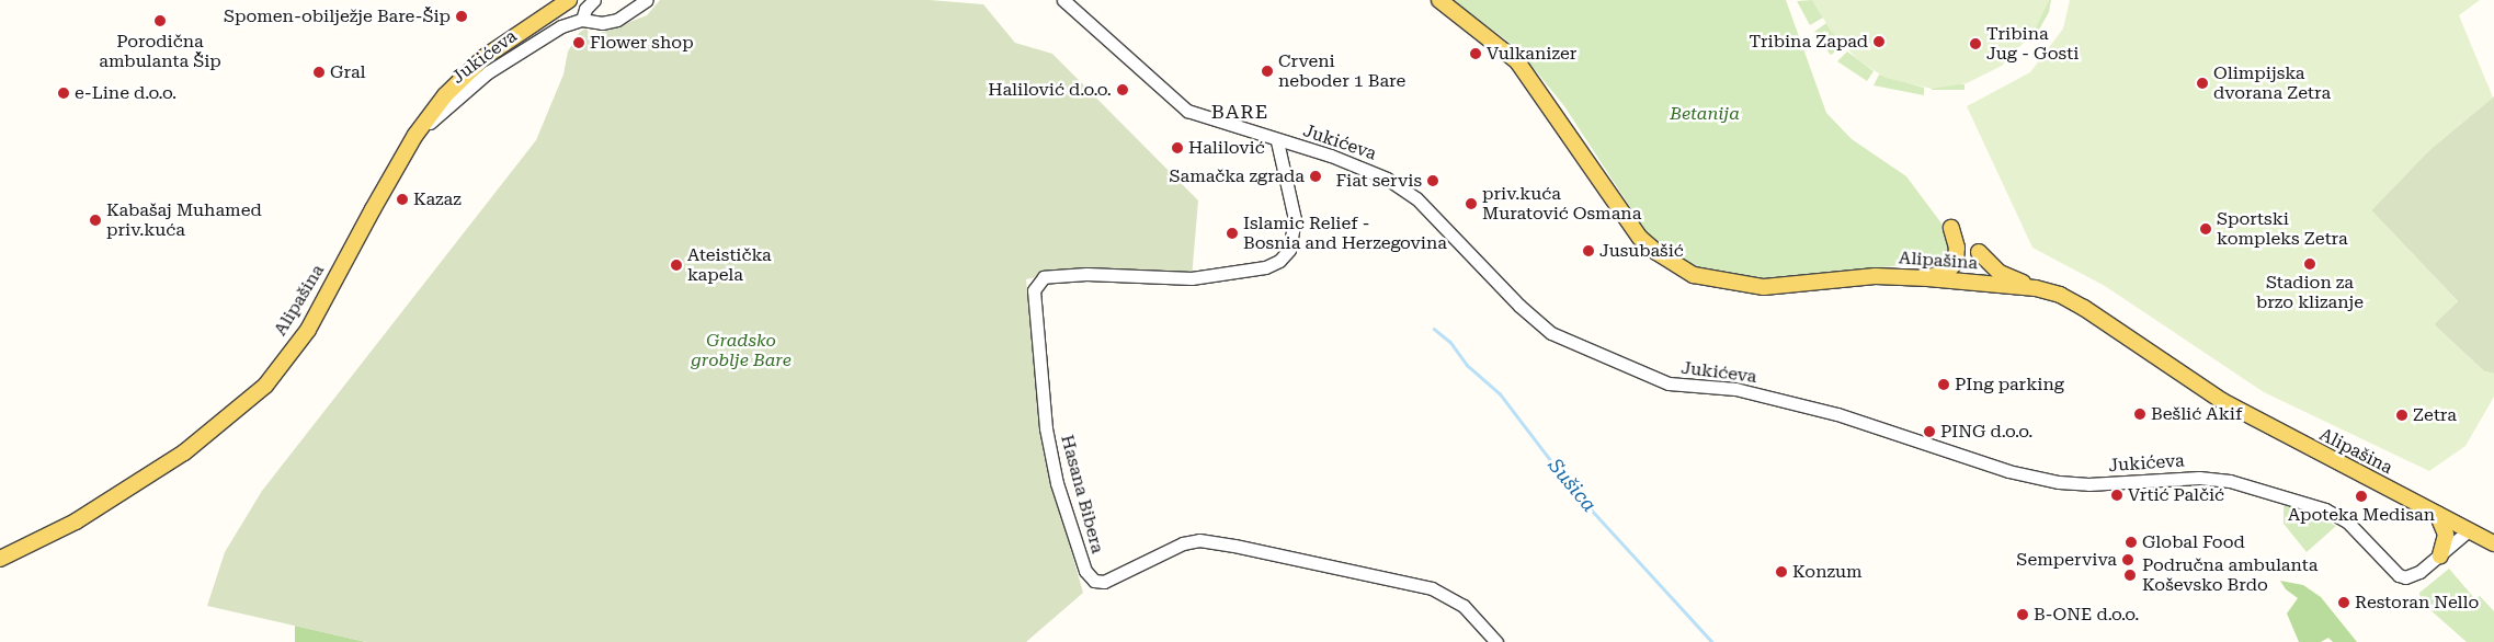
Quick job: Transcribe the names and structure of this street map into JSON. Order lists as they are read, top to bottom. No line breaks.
{"streets":{"main road":["Alipašina"],"street":["Jukićeva","Hasana Bibera"]},"crossings":[["Jukićeva","Alipašina"],["Jukićeva","Hasana Bibera"]],"districts":["BARE"],"water":["Sušica"],"parks":["Betanija","Gradsko groblje Bare"],"places":["Spomen-obilježje Bare-Šip","Porodična ambulanta Šip","Tribina Zapad","Flower shop","Tribina Jug - Gosti","Vulkanizer","Crveni neboder 1 Bare","Gral","Olimpijska dvorana Zetra","Halilović d.o.o.","e-Line d.o.o.","Halilović","Samačka zgrada","Fiat servis","Kazaz","priv.kuća Muratović Osmana","Kabašaj Muhamed priv.kuća","Sportski kompleks Zetra","Islamic Relief - Bosnia and Herzegovina","Jusubašić","Stadion za brzo klizanje","Ateistička kapela","PIng parking","Bešlić Akif","Zetra","PING d.o.o.","Vrtić Palčić","Apoteka Medisan","Global Food","Semperviva","Konzum","Područna ambulanta Koševsko Brdo","Restoran Nello","B-ONE d.o.o."]}
